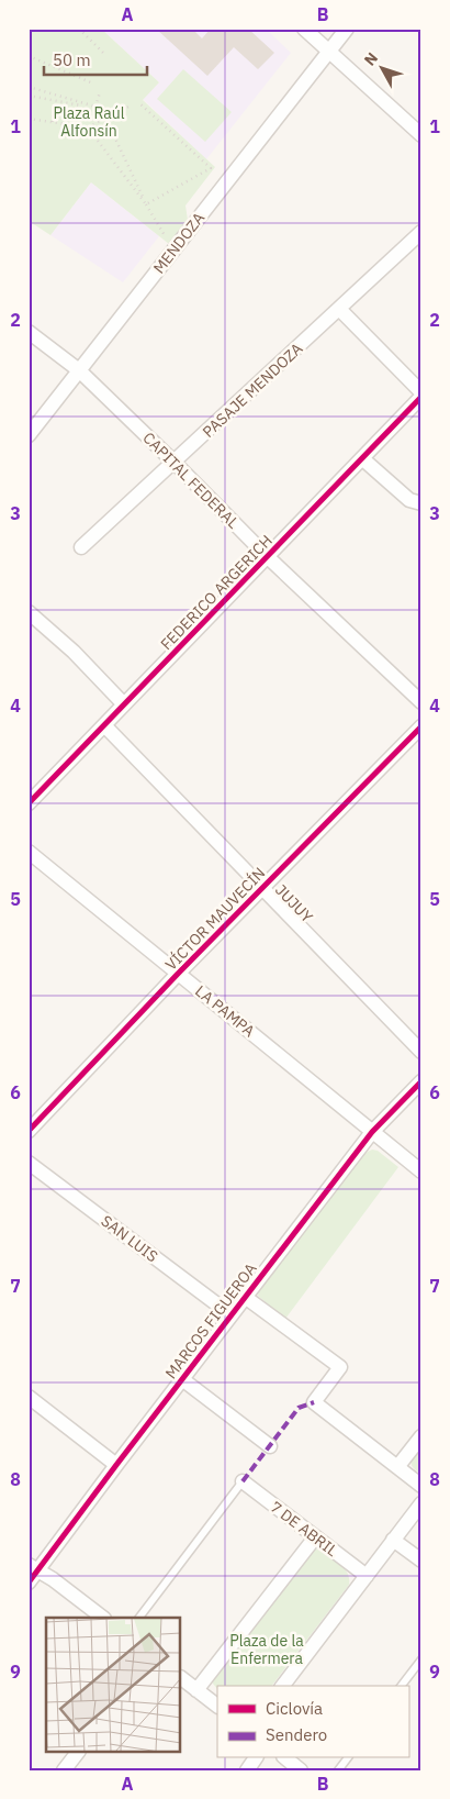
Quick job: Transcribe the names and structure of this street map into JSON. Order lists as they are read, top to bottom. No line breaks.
{"streets":{"street":["MENDOZA","PASAJE MENDOZA","CAPITAL FEDERAL","FEDERICO ARGERICH","JUJUY","VÍCTOR MAUVECÍN","LA PAMPA","SAN LUIS","MARCOS FIGUEROA","7 DE ABRIL"]},"crossings":[["MENDOZA","CAPITAL FEDERAL"],["PASAJE MENDOZA","CAPITAL FEDERAL"],["CAPITAL FEDERAL","FEDERICO ARGERICH"],["FEDERICO ARGERICH","JUJUY"],["JUJUY","VÍCTOR MAUVECÍN"],["VÍCTOR MAUVECÍN","LA PAMPA"],["LA PAMPA","MARCOS FIGUEROA"],["SAN LUIS","MARCOS FIGUEROA"]],"parks":["Plaza Raúl Alfonsín","Plaza de la Enfermera"],"legend":["Ciclovía","Sendero"],"scale_bar":"50 m","north":"top left","grid":{"columns":["A","B"],"rows":["1","2","3","4","5","6","7","8","9"]}}
